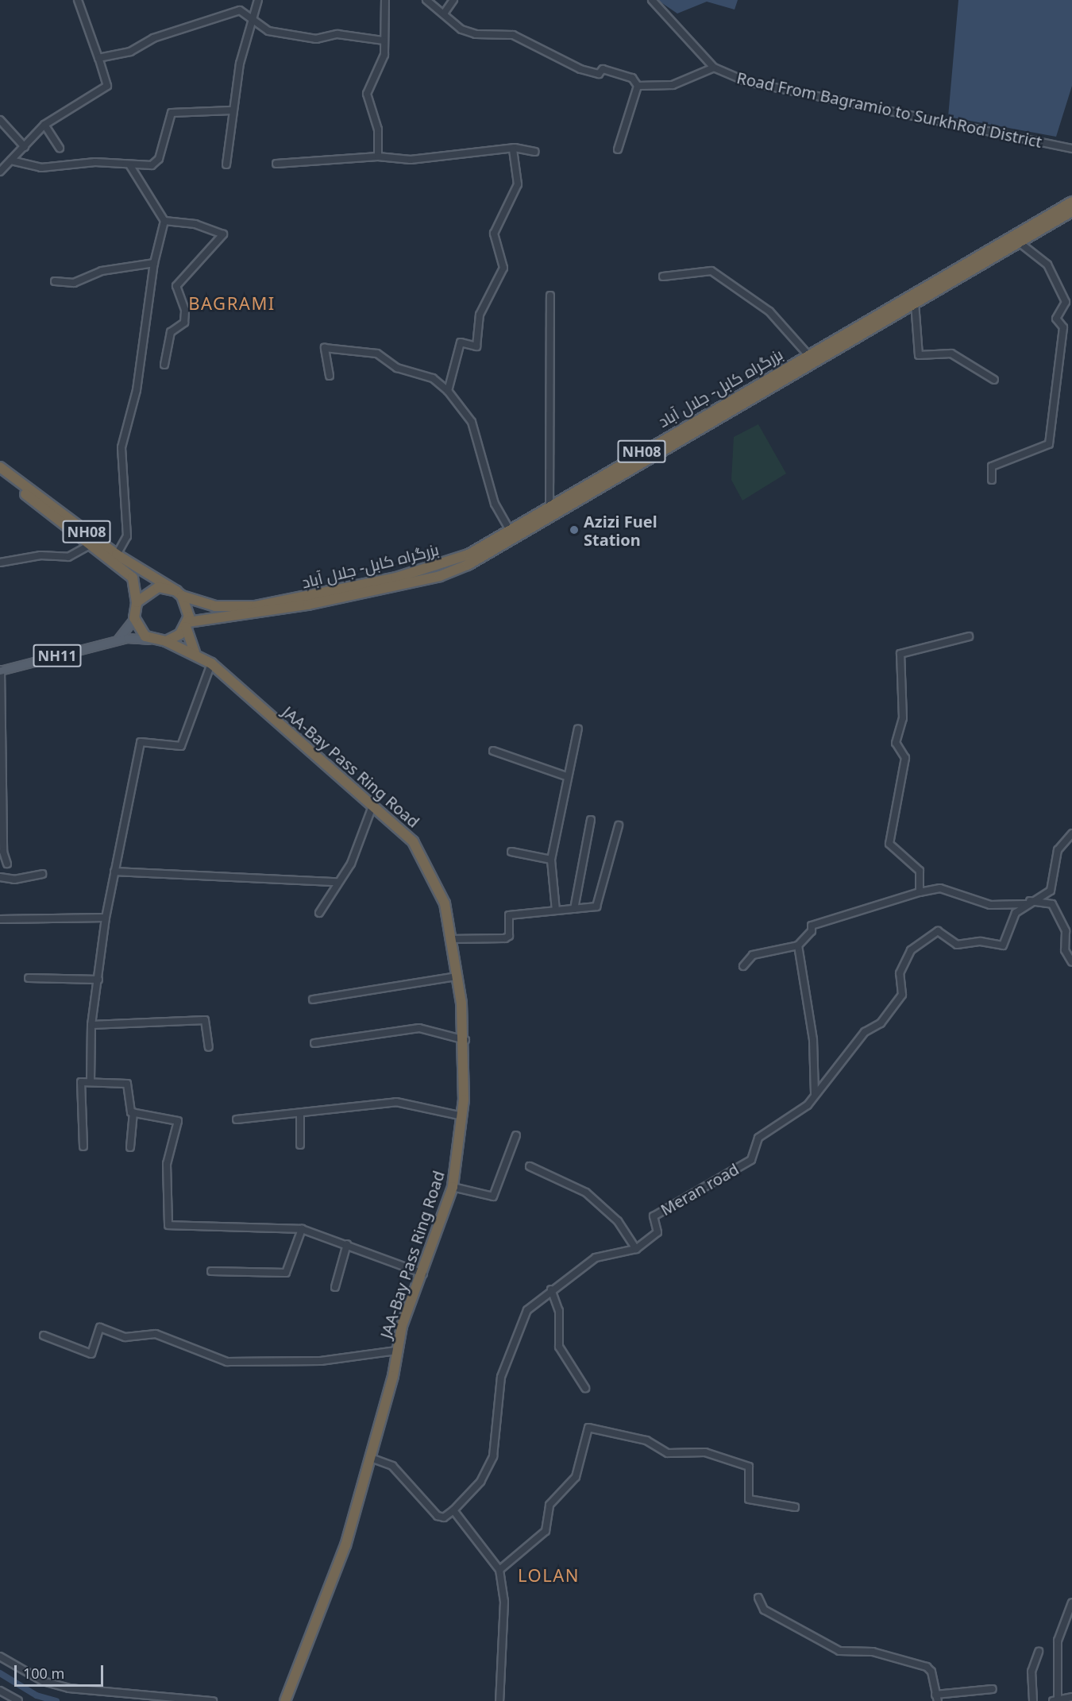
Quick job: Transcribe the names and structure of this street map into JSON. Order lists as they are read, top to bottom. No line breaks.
{"streets":{"highway":["بزرگراه کابل- جلال آباد","NH08","JAA-Bay Pass Ring Road"],"main road":["NH11"],"street":["Road From Bagramio to SurkhRod District","Meran road"]},"crossings":[["بزرگراه کابل- جلال آباد","NH08"],["بزرگراه کابل- جلال آباد","NH11"],["بزرگراه کابل- جلال آباد","JAA-Bay Pass Ring Road"],["NH08","NH11"],["NH08","JAA-Bay Pass Ring Road"],["NH11","JAA-Bay Pass Ring Road"]],"districts":["BAGRAMI","LOLAN"],"places":["Azizi Fuel Station"],"scale_bar":"100 m"}
